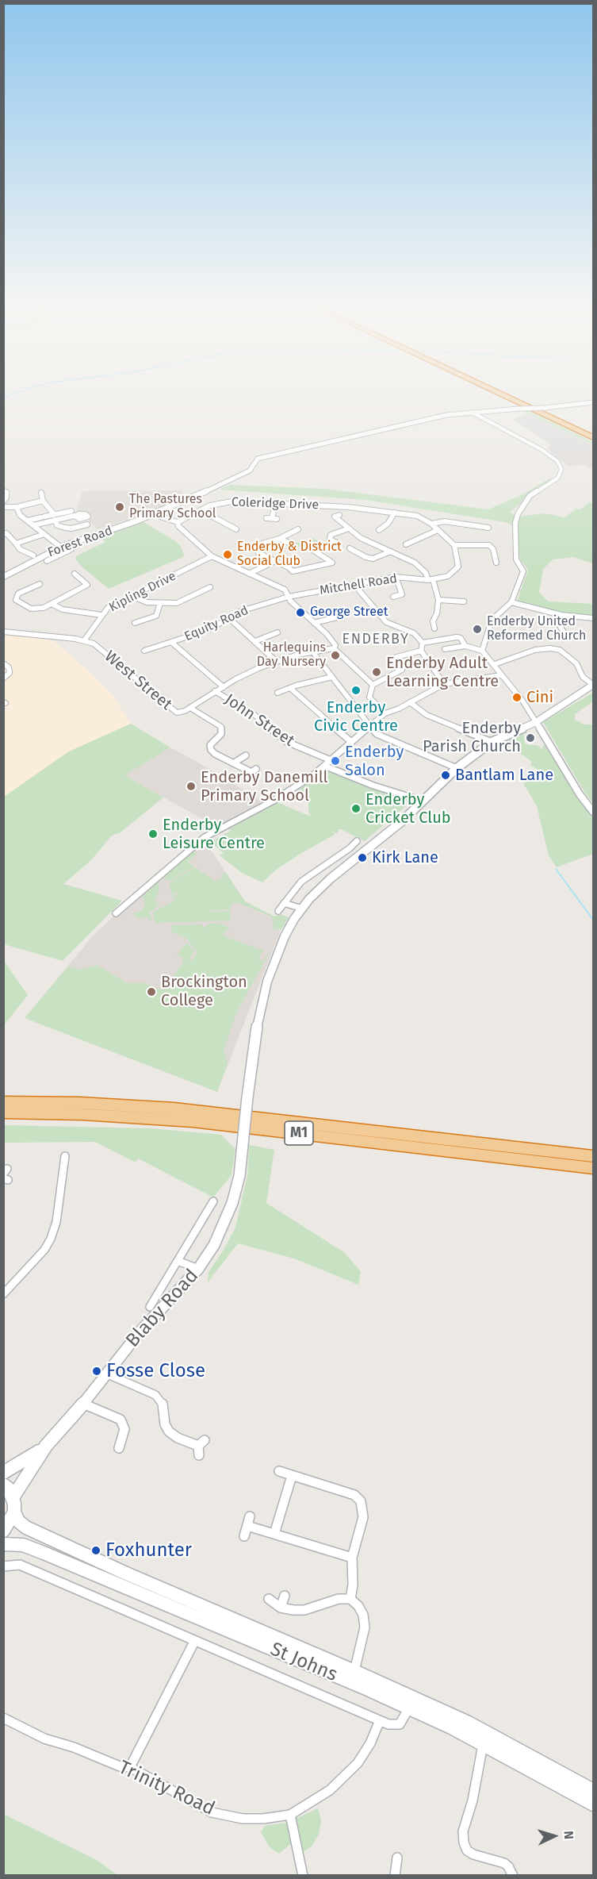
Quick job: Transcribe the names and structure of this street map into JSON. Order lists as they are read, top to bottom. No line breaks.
{"streets":{"highway":["M1"],"main road":["Blaby Road","St Johns"],"street":["Coleridge Drive","Forest Road","Mitchell Road","Kipling Drive","Equity Road","West Street","John Street","Trinity Road"]},"crossings":[["Mitchell Road","Equity Road"],["Kipling Drive","West Street"]],"districts":["ENDERBY"],"places":["The Pastures Primary School","Enderby & District Social Club","George Street","Enderby United Reformed Church","Harlequins Day Nursery","Enderby Adult Learning Centre","Enderby Civic Centre","Cini","Enderby Parish Church","Enderby Salon","Bantlam Lane","Enderby Danemill Primary School","Enderby Cricket Club","Enderby Leisure Centre","Kirk Lane","Brockington College","Fosse Close","Foxhunter"],"north":"right"}
